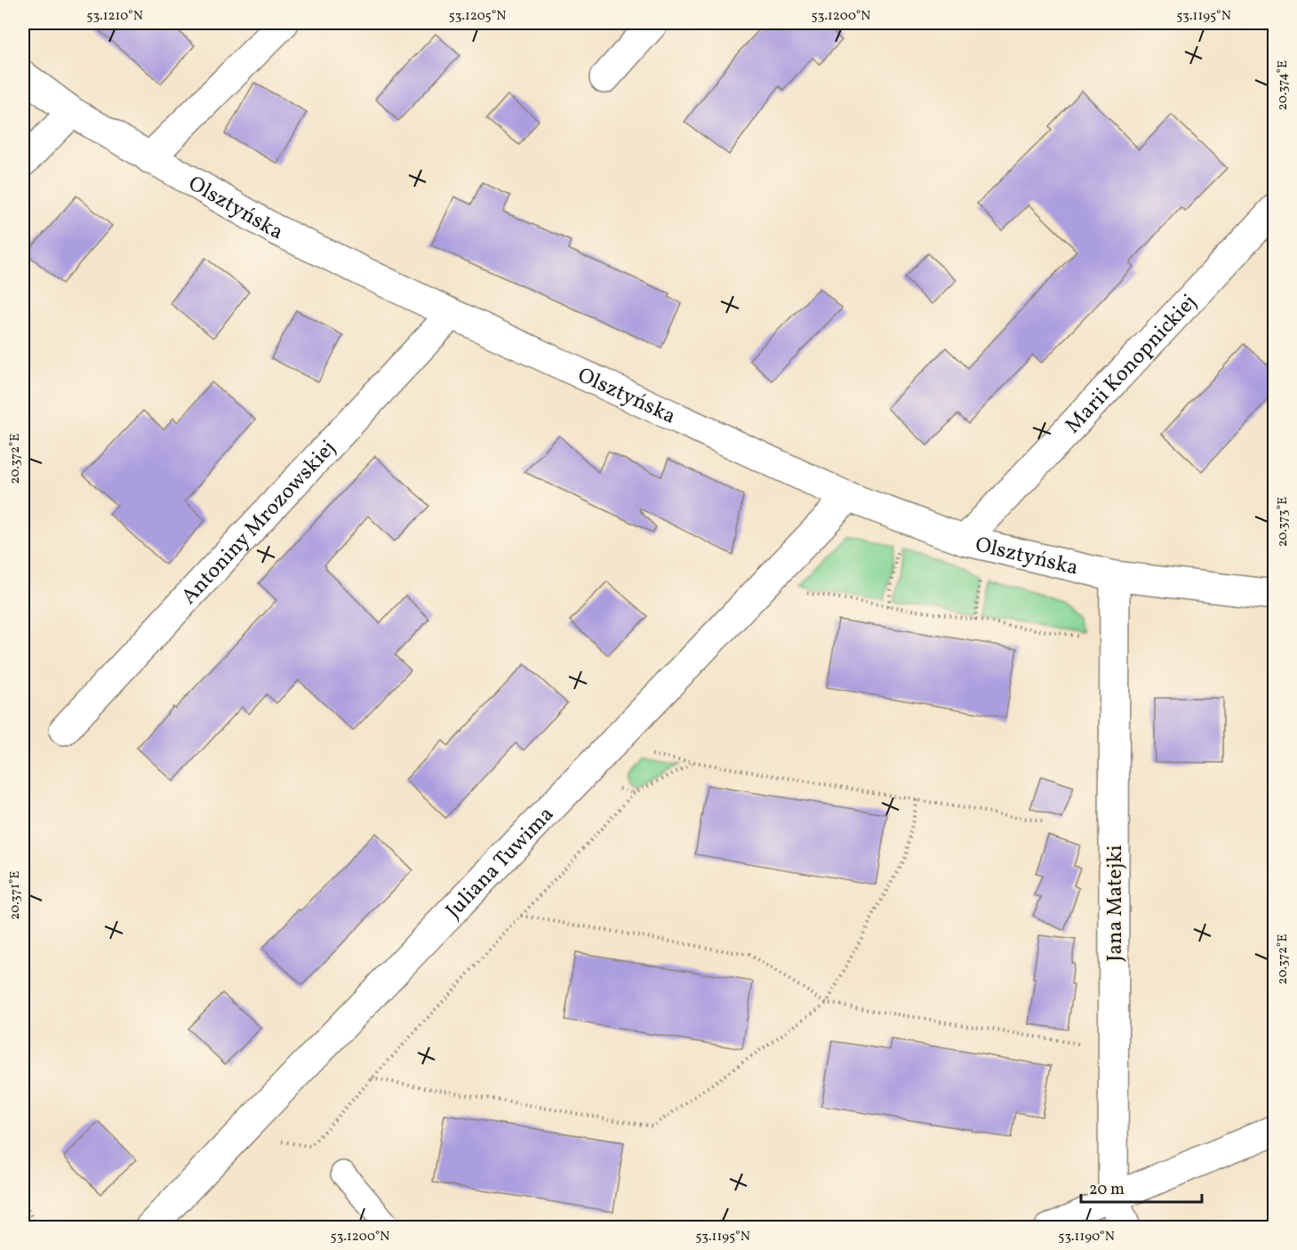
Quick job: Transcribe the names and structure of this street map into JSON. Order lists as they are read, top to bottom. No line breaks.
{"streets":{"street":["Olsztyńska","Marii Konopnickiej","Antoniny Mrozowskiej","Juliana Tuwima","Jana Matejki"]},"crossings":[["Olsztyńska","Marii Konopnickiej"],["Olsztyńska","Antoniny Mrozowskiej"],["Olsztyńska","Juliana Tuwima"],["Olsztyńska","Jana Matejki"]],"scale_bar":"20 m","coordinates":["53.1210°N","53.1205°N","53.1200°N","53.1195°N","20.374°E","20.372°E","20.373°E","20.371°E","53.1190°N"]}
